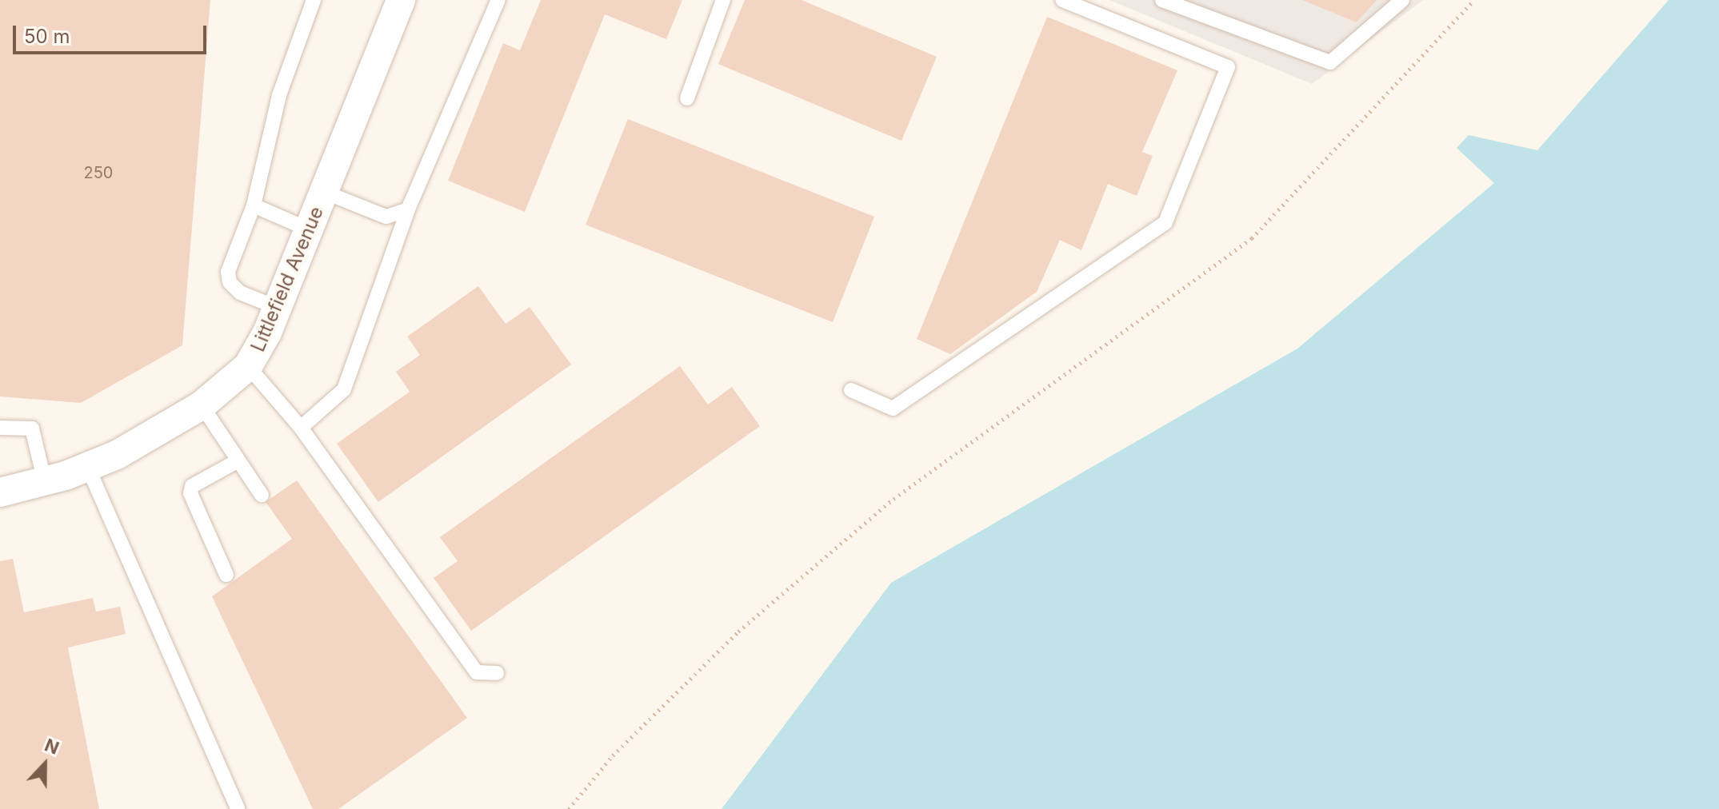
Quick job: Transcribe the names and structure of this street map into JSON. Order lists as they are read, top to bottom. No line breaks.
{"streets":{"street":["Littlefield Avenue"]},"house_numbers":["250"],"scale_bar":"50 m","north":"top"}
